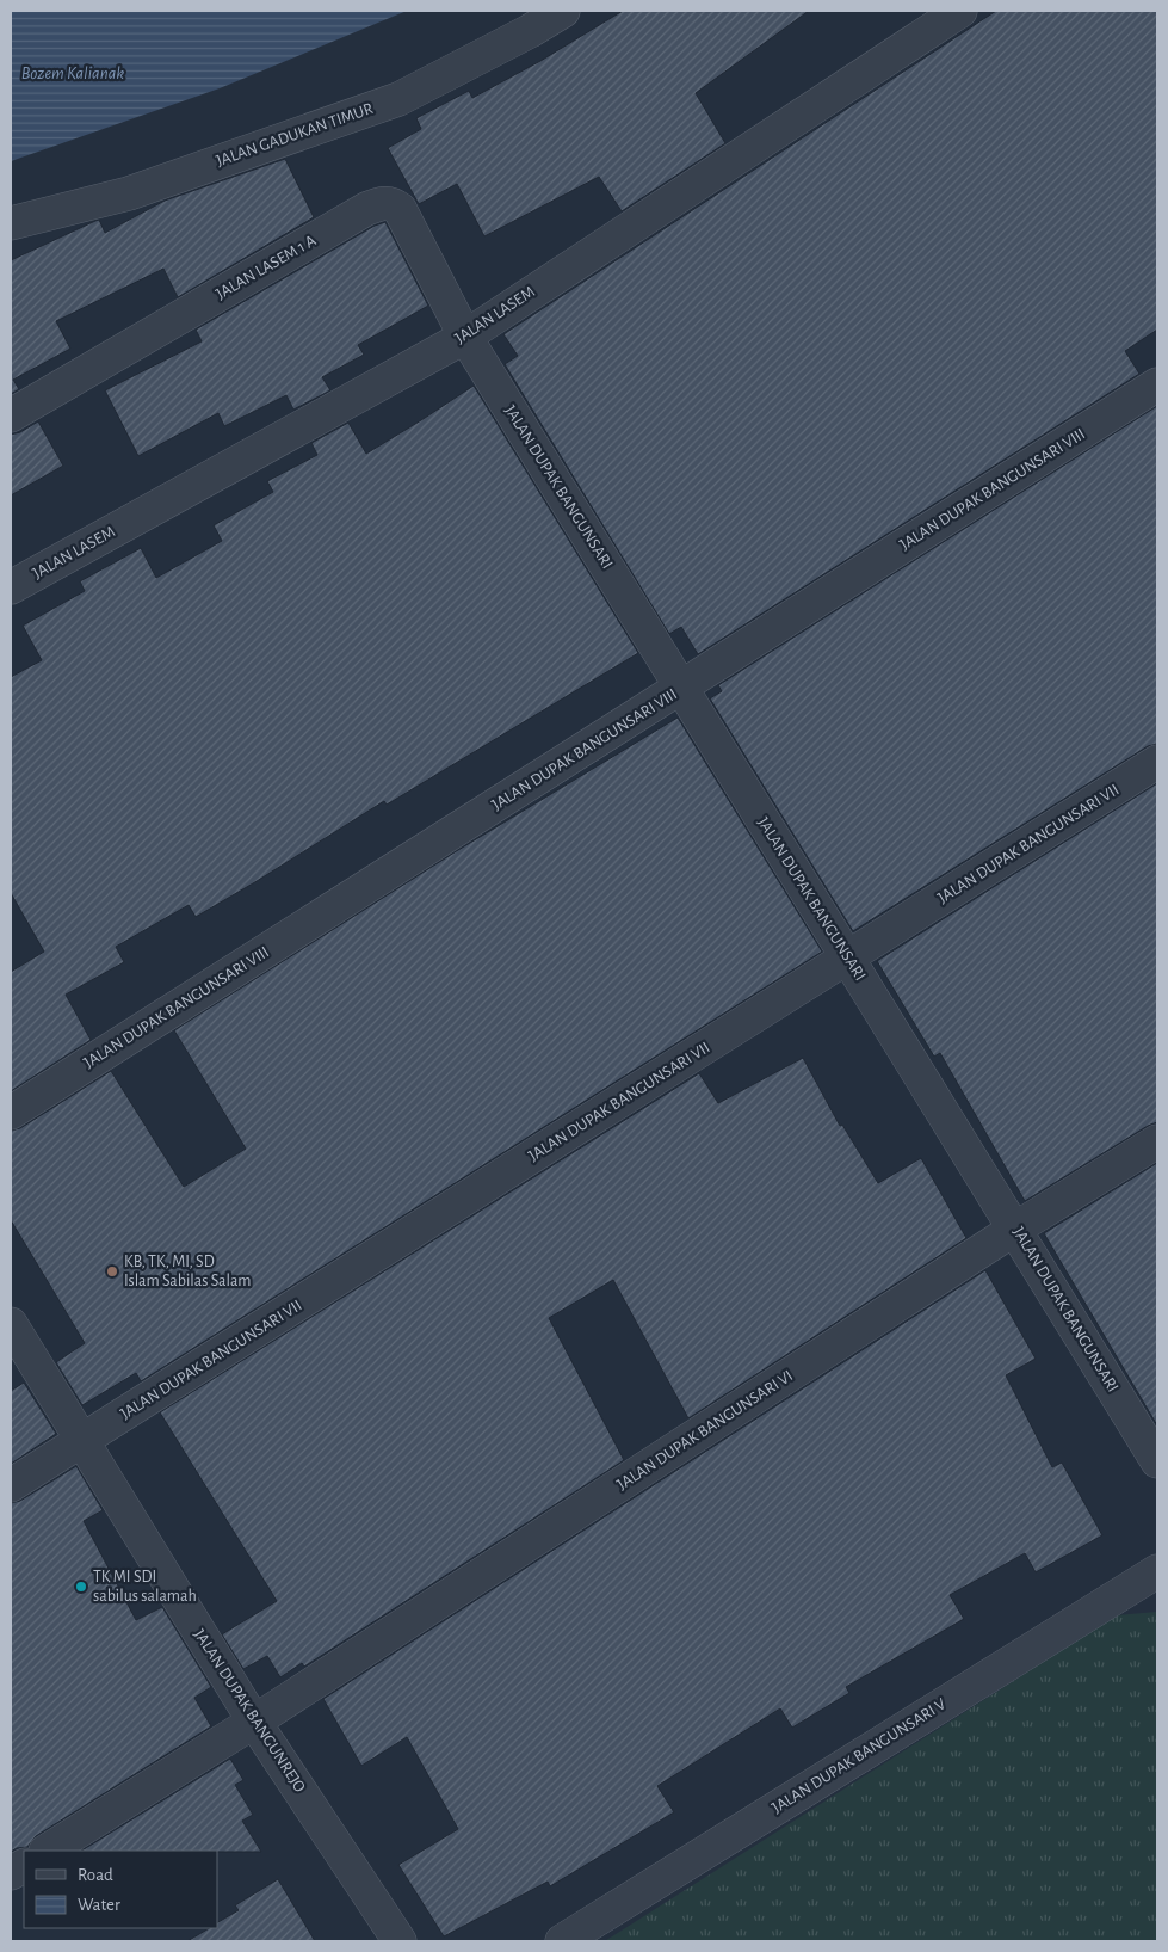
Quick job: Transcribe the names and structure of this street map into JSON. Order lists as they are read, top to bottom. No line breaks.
{"streets":{"street":["JALAN GADUKAN TIMUR","JALAN LASEM 1 A","JALAN LASEM","JALAN DUPAK BANGUNSARI","JALAN DUPAK BANGUNSARI VIII","JALAN DUPAK BANGUNSARI VII","JALAN DUPAK BANGUNSARI VI","JALAN DUPAK BANGUNREJO","JALAN DUPAK BANGUNSARI V"]},"crossings":[["JALAN LASEM 1 A","JALAN LASEM"],["JALAN LASEM 1 A","JALAN DUPAK BANGUNSARI"],["JALAN LASEM","JALAN DUPAK BANGUNSARI"],["JALAN DUPAK BANGUNSARI","JALAN DUPAK BANGUNSARI VIII"],["JALAN DUPAK BANGUNSARI","JALAN DUPAK BANGUNSARI VII"],["JALAN DUPAK BANGUNSARI","JALAN DUPAK BANGUNSARI VI"],["JALAN DUPAK BANGUNSARI VII","JALAN DUPAK BANGUNREJO"],["JALAN DUPAK BANGUNSARI VI","JALAN DUPAK BANGUNREJO"]],"water":["Bozem Kalianak"],"places":["KB, TK, MI, SD Islam Sabilas Salam","TK MI SDI sabilus salamah"],"legend":["Road","Water"]}
